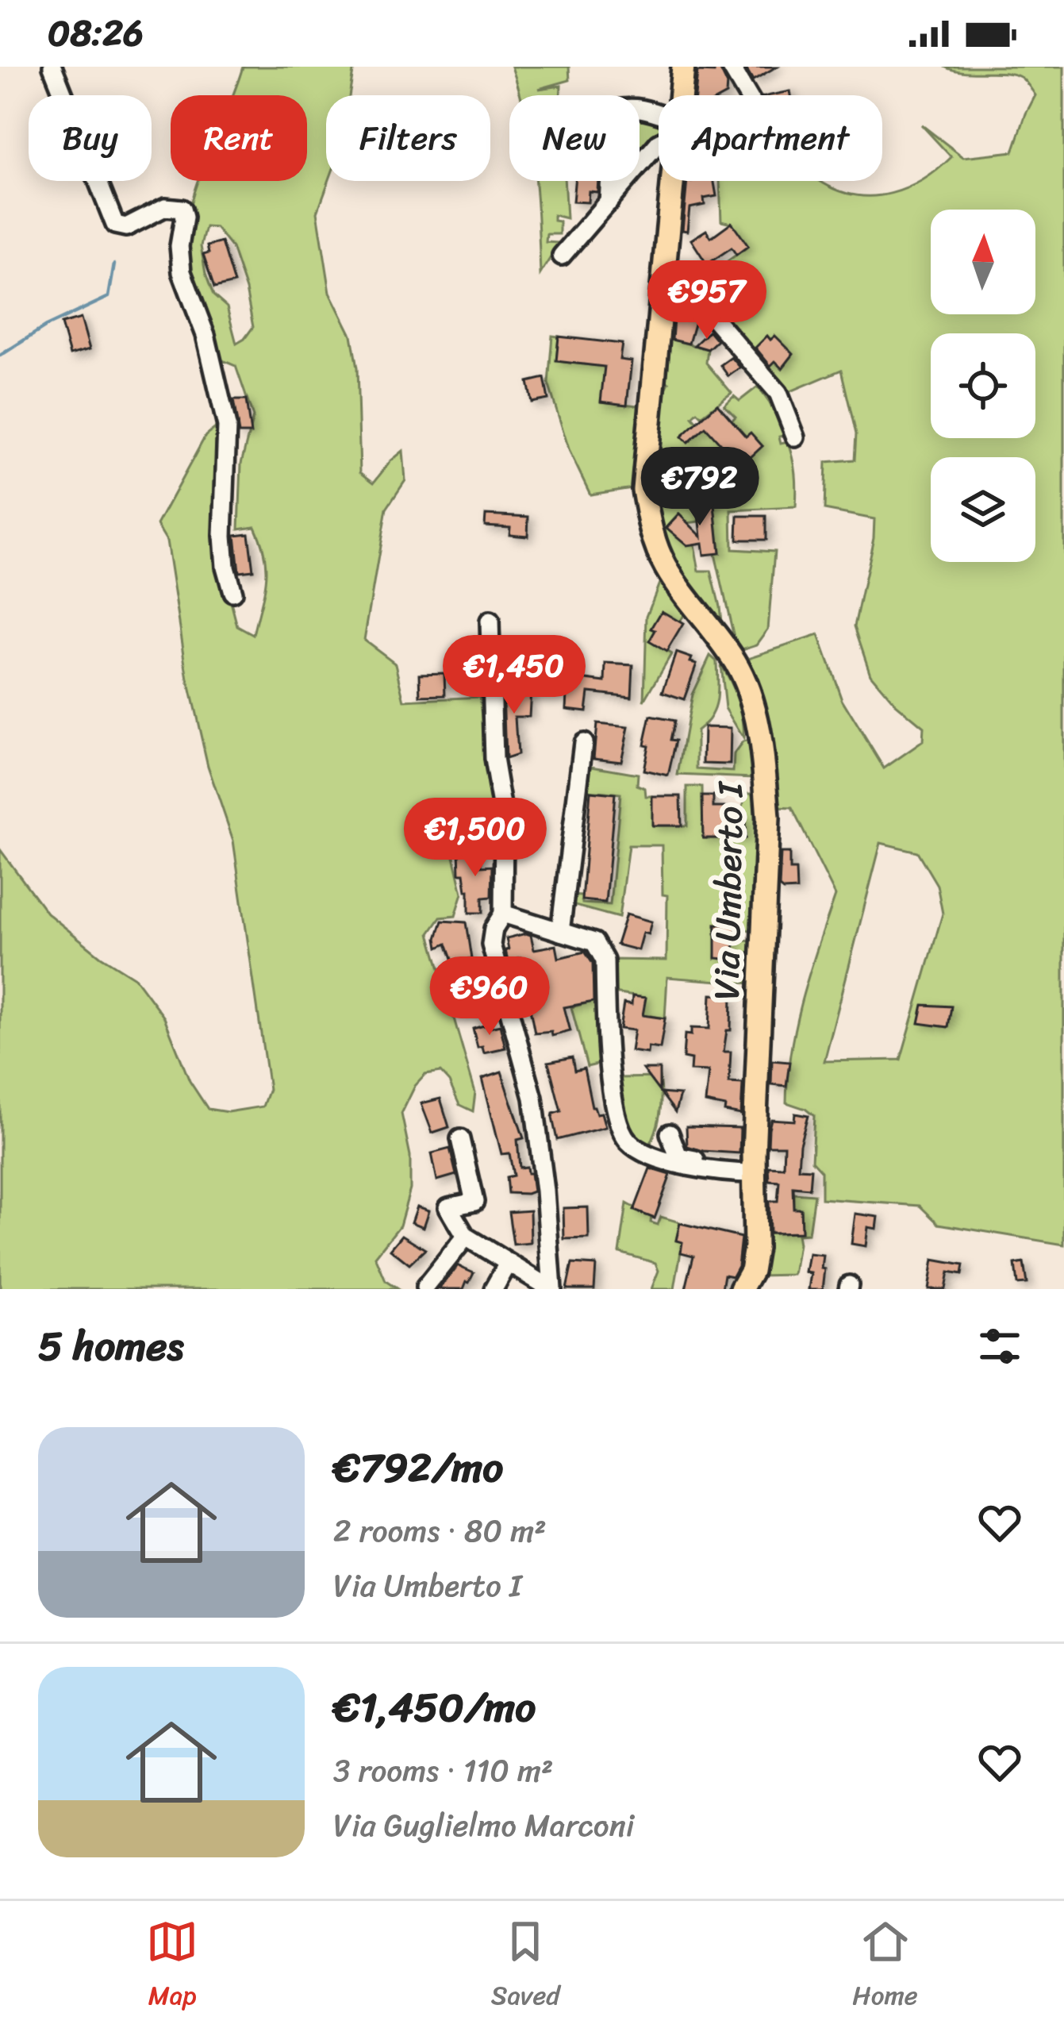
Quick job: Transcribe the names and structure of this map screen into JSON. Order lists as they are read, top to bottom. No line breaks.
{"streets":{"main road":["Via Umberto I"]},"north":"top","page":{"status":"08:26","chip":["Buy","Rent","Filters","New","Apartment"],"price":["€957","€792","€1,450","€1,500","€960"],"heading":"5 homes","list":[{"name":"€792/mo","note":"2 rooms · 80 m² · Via Umberto I"},{"name":"€1,450/mo","note":"3 rooms · 110 m² · Via Guglielmo Marconi"}],"tabs":["Map","Saved","Home"]}}
